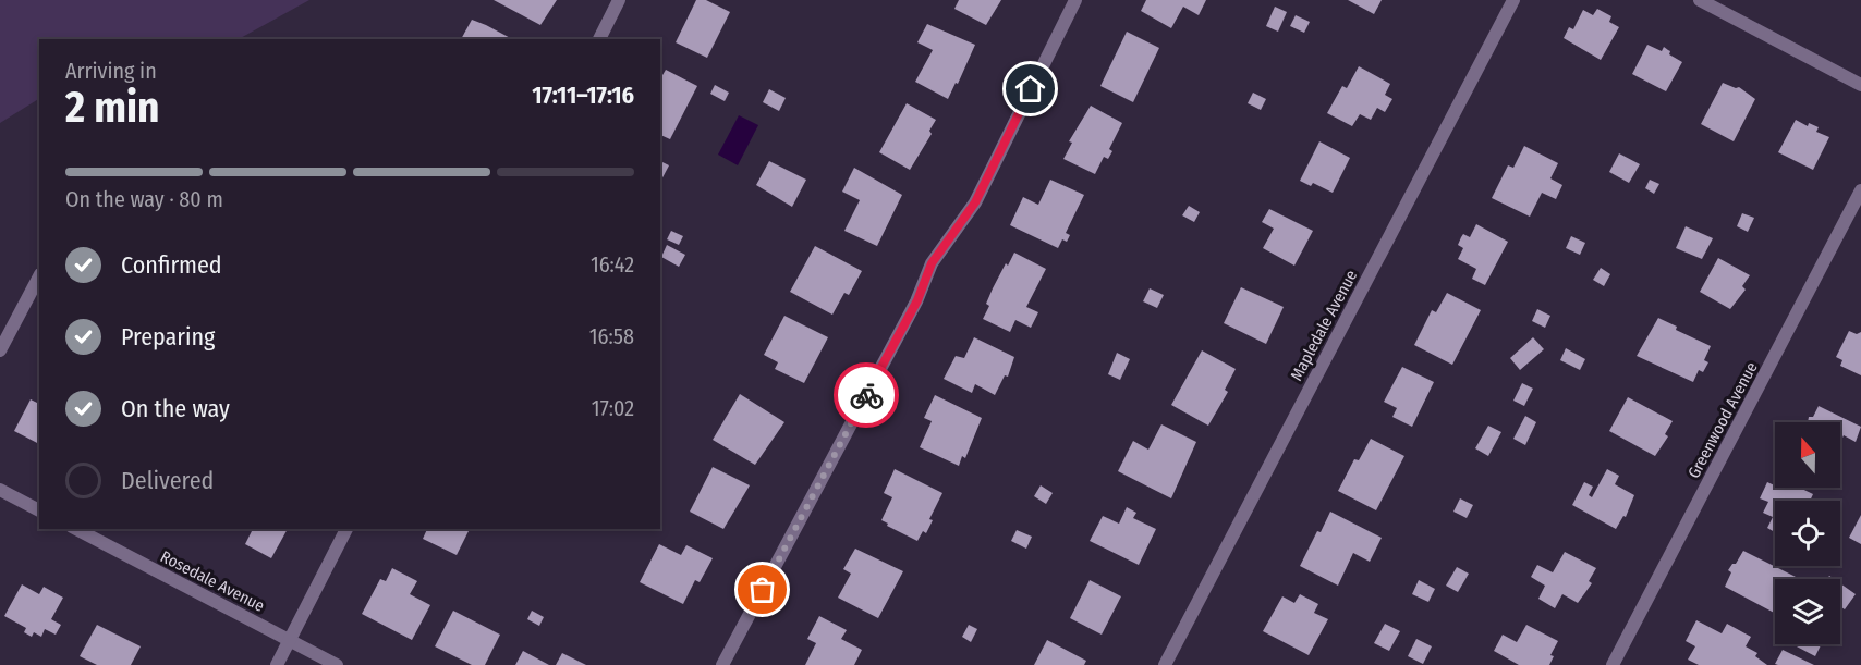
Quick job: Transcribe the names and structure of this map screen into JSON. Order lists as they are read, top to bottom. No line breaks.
{"streets":{"street":["Mapledale Avenue","Greenwood Avenue","Rosedale Avenue"]},"north":"top","page":{"heading":["2 min","Arriving in","17:11–17:16"],"bar":"On the way · 80 m","list":[["Confirmed","16:42"],["Preparing","16:58"],["On the way","17:02"],"Delivered"]}}
